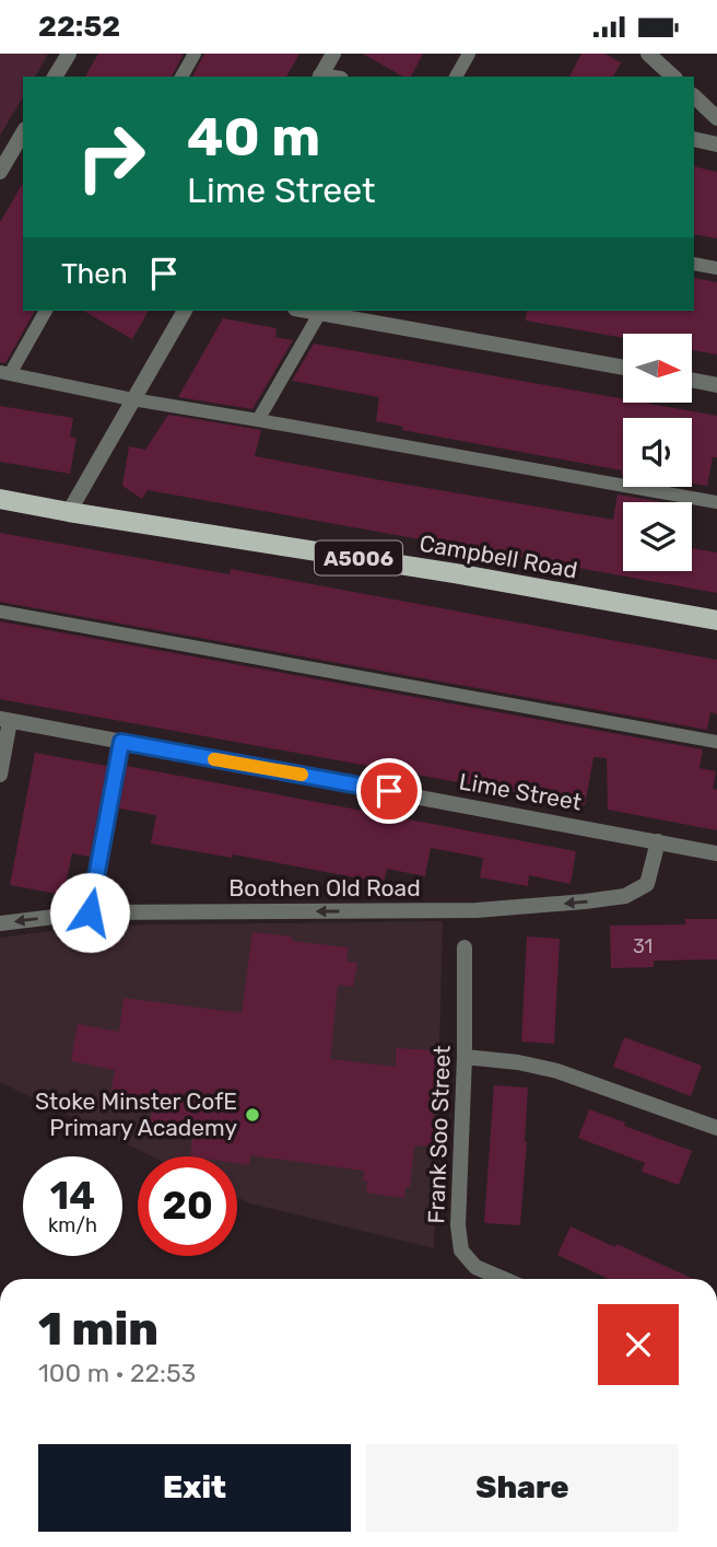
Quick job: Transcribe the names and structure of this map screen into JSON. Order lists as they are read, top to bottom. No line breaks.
{"streets":{"main road":["Campbell Road","A5006"],"street":["Lime Street","Boothen Old Road","Frank Soo Street"]},"crossings":[["Lime Street","Boothen Old Road"]],"one_way":["Boothen Old Road"],"places":["Stoke Minster CofE Primary Academy"],"house_numbers":["31"],"north":"right","page":{"status":"22:52","turn":["40 m","Lime Street"],"then":"Then","speed":"14 km/h","limit":"20","heading":["1 min","100 m · 22:53"],"buttons":["Exit","Share"]}}
